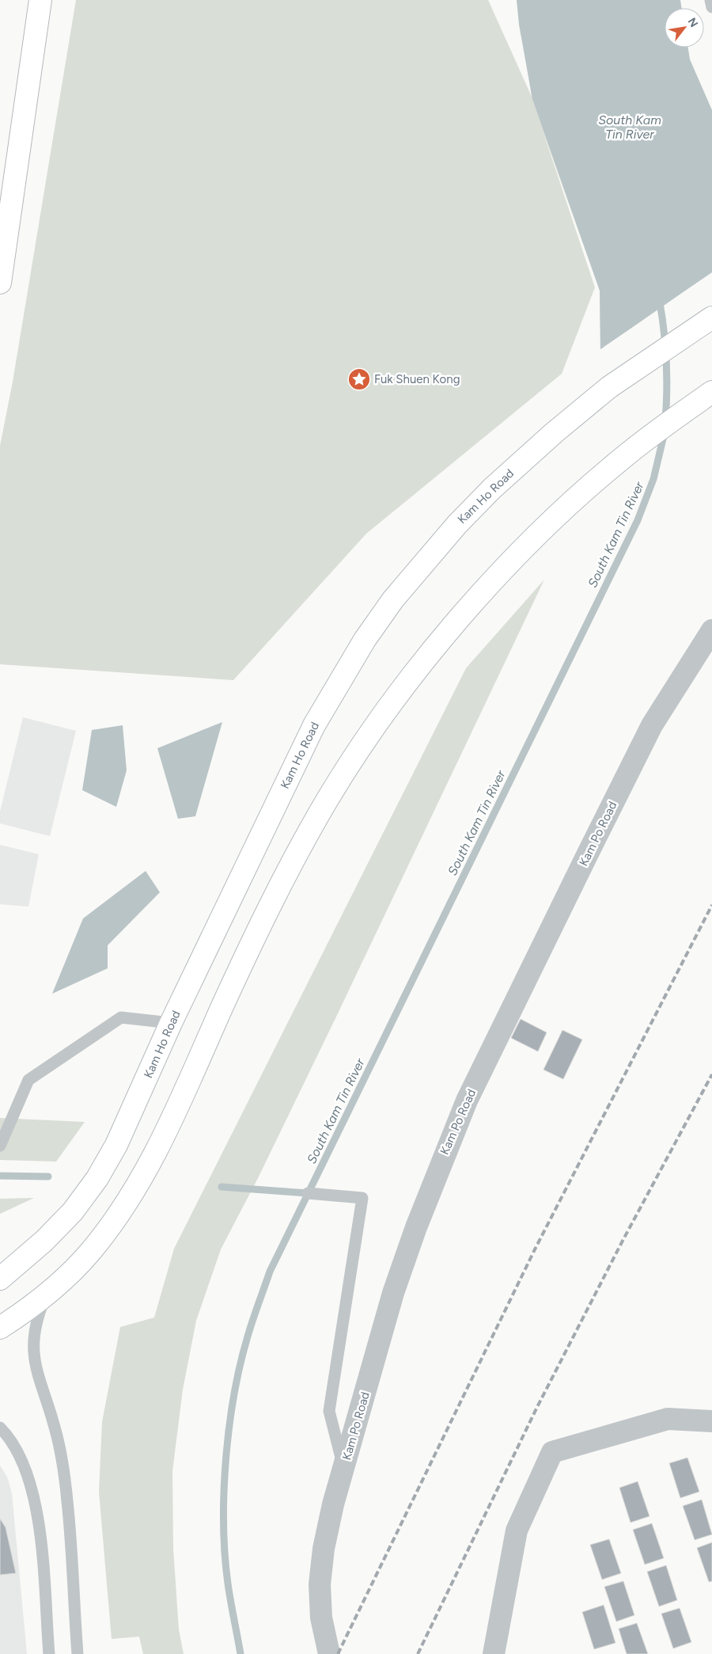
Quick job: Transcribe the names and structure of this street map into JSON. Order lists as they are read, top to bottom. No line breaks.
{"streets":{"main road":["Kam Ho Road"],"street":["Kam Po Road"]},"water":["South Kam Tin River"],"places":{"place":["Fuk Shuen Kong"]},"north":"top right"}
